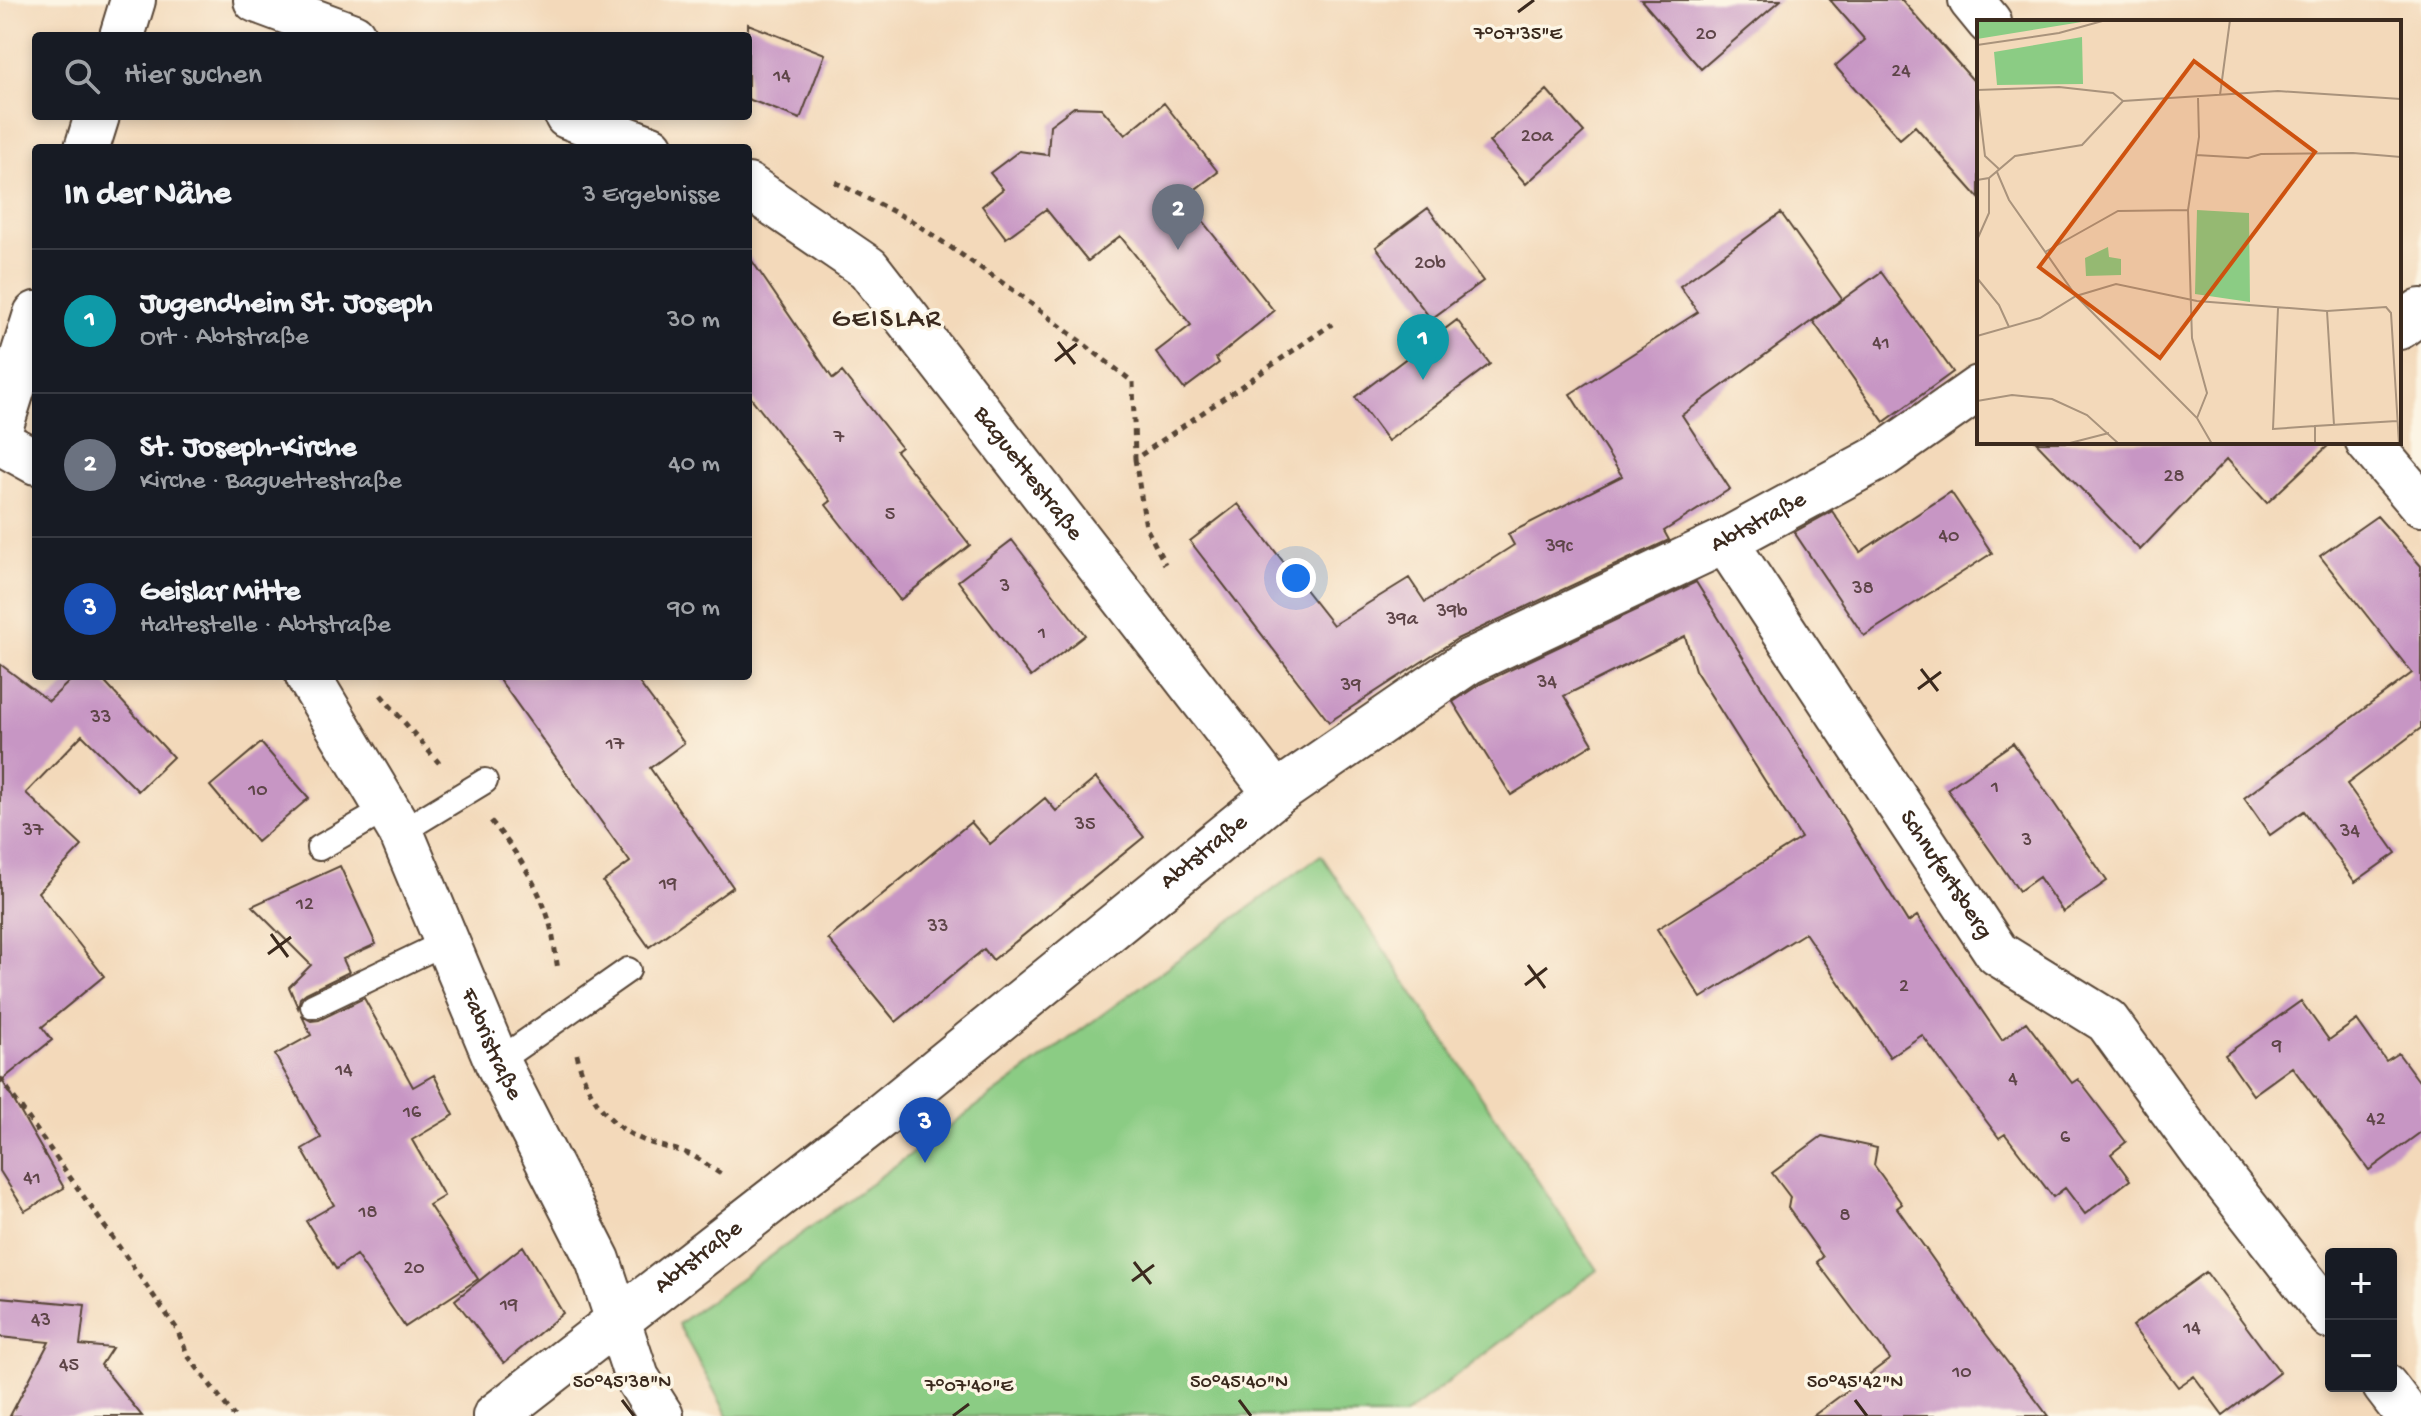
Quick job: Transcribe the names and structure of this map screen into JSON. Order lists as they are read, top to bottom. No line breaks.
{"streets":{"street":["Baguettestraße","Abtstraße","Schnufertsberg","Fabristraße"]},"crossings":[["Baguettestraße","Abtstraße"],["Abtstraße","Schnufertsberg"],["Abtstraße","Fabristraße"]],"districts":["GEISLAR"],"house_numbers":["20","24","14","20a","20b","41","7","28","5","40","39c","3","38","39b","39a","1","34","39","33","17","1","10","35","37","34","3","19","12","33","2","9","14","4","16","42","6","41","18","8","20","19","43","14","45","10"],"page":{"search":"Hier suchen","heading":["In der Nähe","3 Ergebnisse"],"pins":["2","1","3"],"list":[{"mark":"1","name":"Jugendheim St. Joseph","note":"Ort · Abtstraße","value":"30 m"},{"mark":"2","name":"St. Joseph-Kirche","note":"Kirche · Baguettestraße","value":"40 m"},{"mark":"3","name":"Geislar Mitte","note":"Haltestelle · Abtstraße","value":"90 m"}],"map_buttons":["+","−"]},"coordinates":["7°07'35\"E","50°45'38\"N","50°45'40\"N","50°45'42\"N","7°07'40\"E"]}
